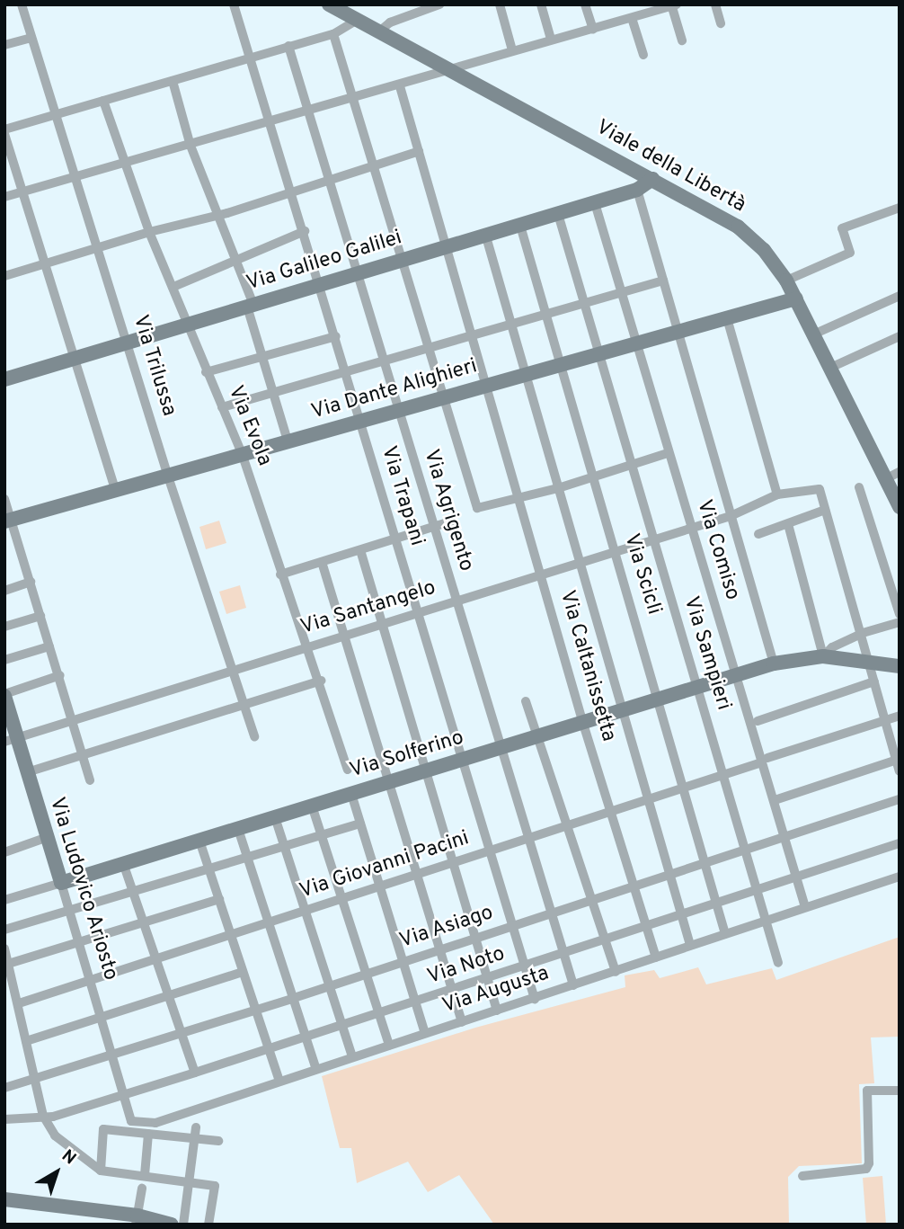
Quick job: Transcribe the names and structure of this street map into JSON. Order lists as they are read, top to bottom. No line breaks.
{"streets":{"street":["Viale della Libertà","Via Galileo Galilei","Via Trilussa","Via Dante Alighieri","Via Evola","Via Trapani","Via Agrigento","Via Comiso","Via Scicli","Via Santangelo","Via Sampieri","Via Caltanissetta","Via Solferino","Via Giovanni Pacini","Via Ludovico Ariosto","Via Asiago","Via Noto","Via Augusta"]},"crossings":[["Viale della Libertà","Via Galileo Galilei"],["Viale della Libertà","Via Dante Alighieri"],["Via Galileo Galilei","Via Trilussa"],["Via Galileo Galilei","Via Evola"],["Via Galileo Galilei","Via Trapani"],["Via Galileo Galilei","Via Agrigento"],["Via Galileo Galilei","Via Comiso"],["Via Galileo Galilei","Via Scicli"],["Via Galileo Galilei","Via Sampieri"],["Via Galileo Galilei","Via Caltanissetta"],["Via Trilussa","Via Dante Alighieri"],["Via Trilussa","Via Santangelo"],["Via Dante Alighieri","Via Evola"],["Via Dante Alighieri","Via Trapani"],["Via Dante Alighieri","Via Agrigento"],["Via Dante Alighieri","Via Comiso"],["Via Dante Alighieri","Via Scicli"],["Via Dante Alighieri","Via Sampieri"],["Via Dante Alighieri","Via Caltanissetta"],["Via Evola","Via Santangelo"],["Via Trapani","Via Santangelo"],["Via Trapani","Via Solferino"],["Via Trapani","Via Giovanni Pacini"],["Via Trapani","Via Asiago"],["Via Trapani","Via Noto"],["Via Trapani","Via Augusta"],["Via Agrigento","Via Santangelo"],["Via Agrigento","Via Solferino"],["Via Agrigento","Via Giovanni Pacini"],["Via Agrigento","Via Asiago"],["Via Agrigento","Via Noto"],["Via Agrigento","Via Augusta"],["Via Comiso","Via Santangelo"],["Via Comiso","Via Solferino"],["Via Comiso","Via Giovanni Pacini"],["Via Comiso","Via Asiago"],["Via Comiso","Via Noto"],["Via Comiso","Via Augusta"],["Via Scicli","Via Santangelo"],["Via Scicli","Via Solferino"],["Via Scicli","Via Giovanni Pacini"],["Via Scicli","Via Asiago"],["Via Scicli","Via Noto"],["Via Scicli","Via Augusta"],["Via Santangelo","Via Sampieri"],["Via Santangelo","Via Caltanissetta"],["Via Santangelo","Via Ludovico Ariosto"],["Via Sampieri","Via Solferino"],["Via Sampieri","Via Giovanni Pacini"],["Via Sampieri","Via Asiago"],["Via Sampieri","Via Noto"],["Via Sampieri","Via Augusta"],["Via Caltanissetta","Via Solferino"],["Via Caltanissetta","Via Giovanni Pacini"],["Via Caltanissetta","Via Asiago"],["Via Caltanissetta","Via Noto"],["Via Caltanissetta","Via Augusta"],["Via Solferino","Via Ludovico Ariosto"],["Via Giovanni Pacini","Via Ludovico Ariosto"],["Via Ludovico Ariosto","Via Asiago"],["Via Ludovico Ariosto","Via Noto"],["Via Ludovico Ariosto","Via Augusta"],["Via Noto","Via Augusta"]],"north":"top right"}
